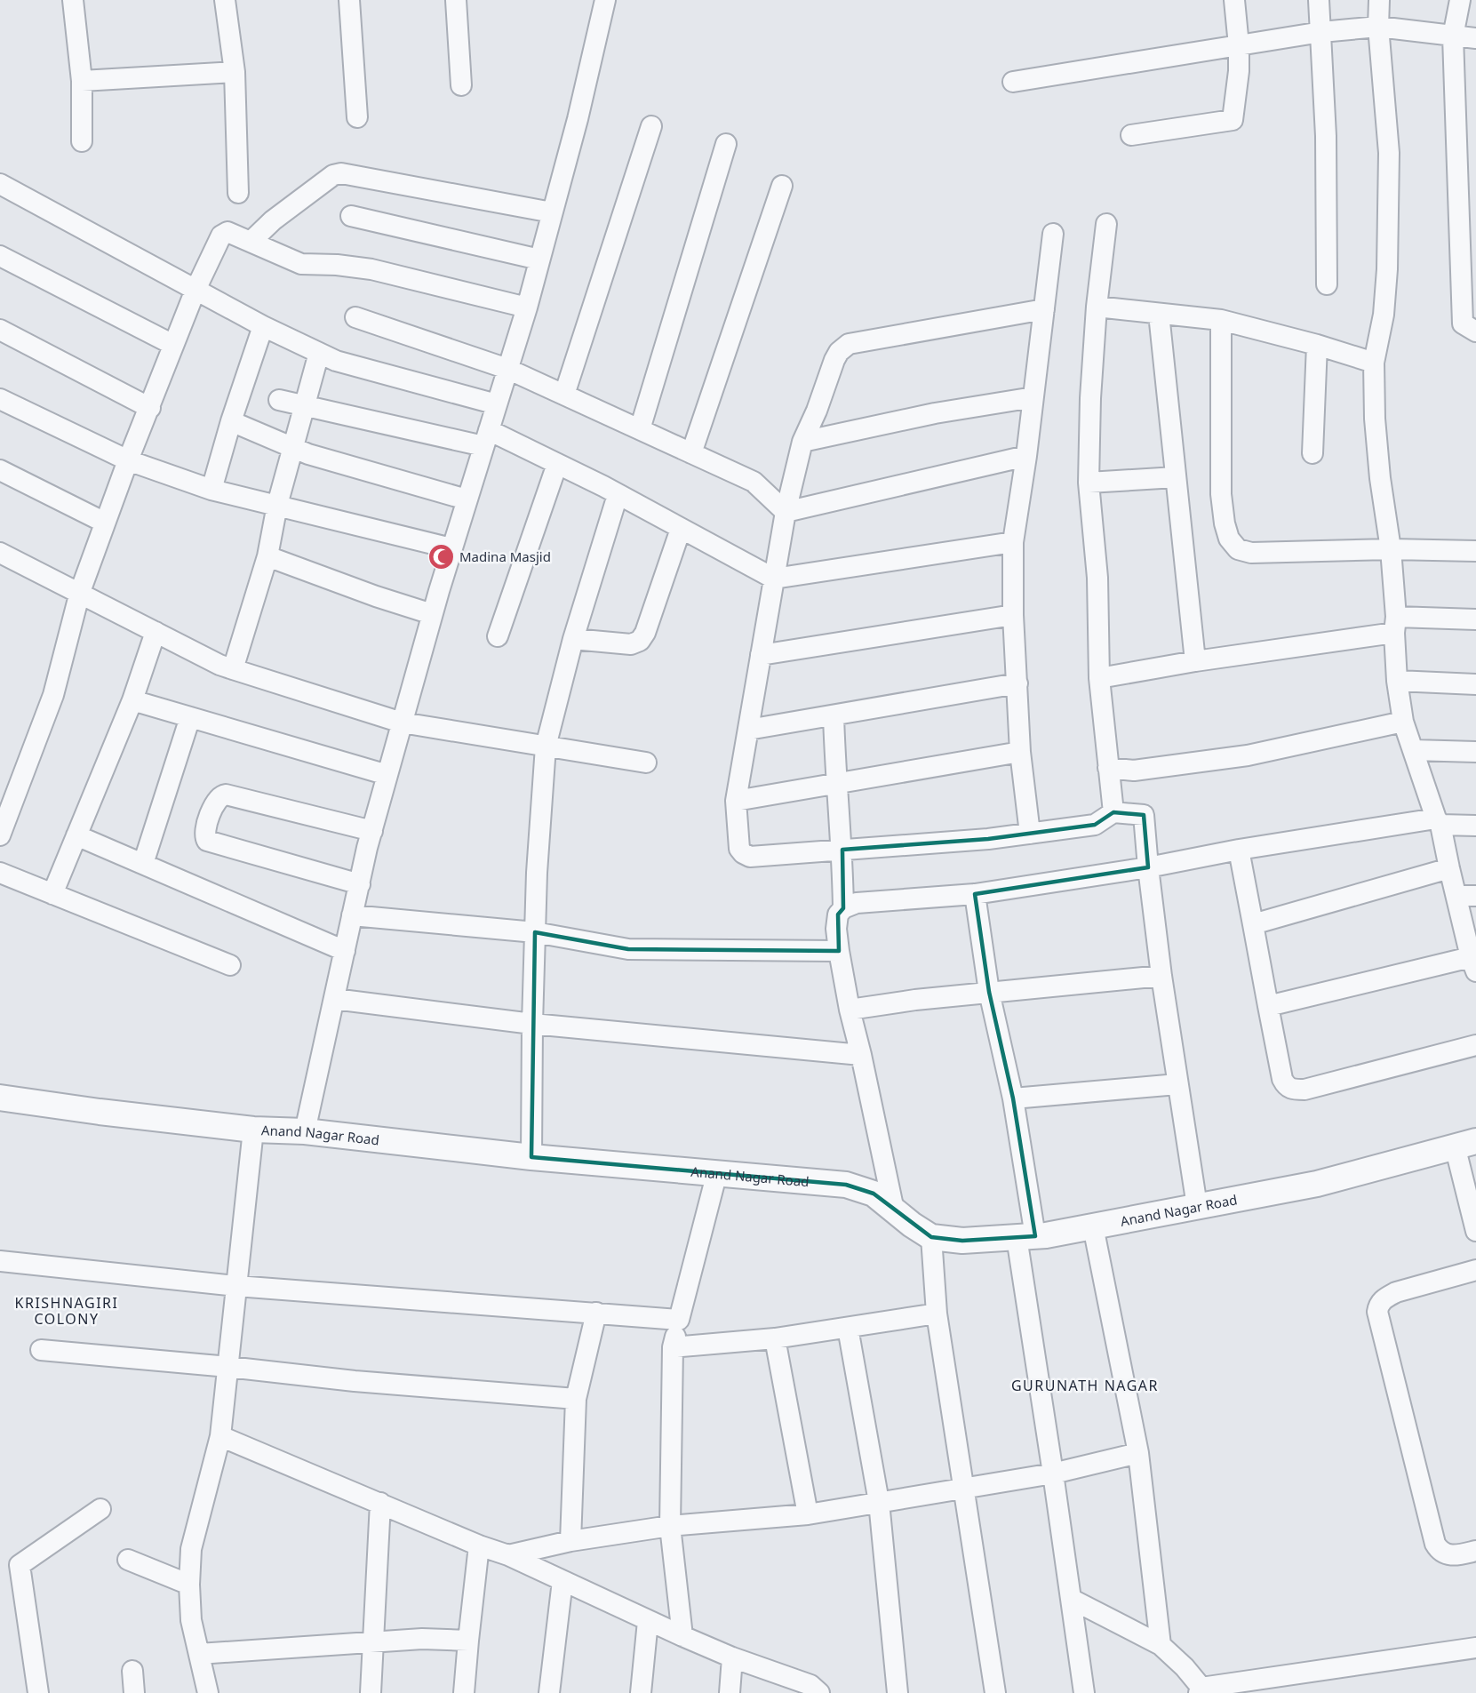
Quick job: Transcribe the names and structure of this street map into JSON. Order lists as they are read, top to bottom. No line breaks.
{"streets":{"street":["Anand Nagar Road"]},"districts":["KRISHNAGIRI COLONY","GURUNATH NAGAR"],"places":{"mosque":["Madina Masjid"]}}
